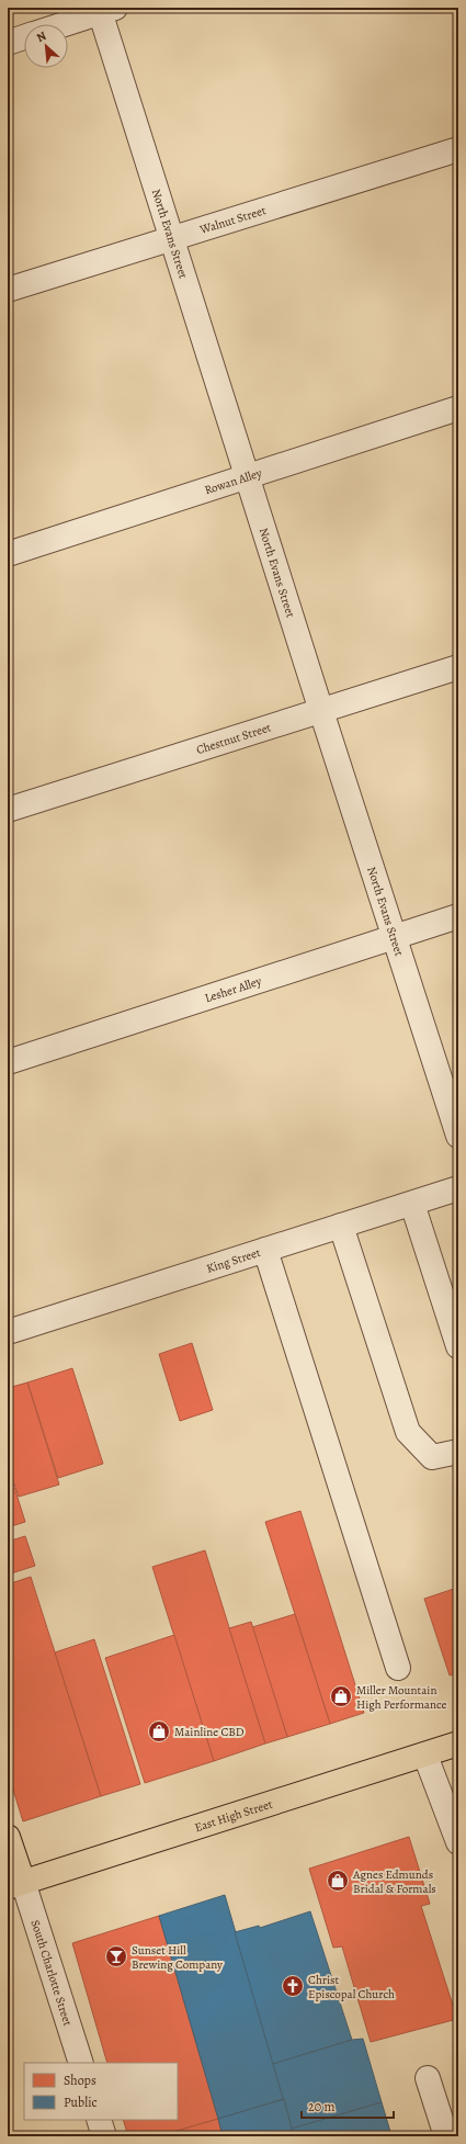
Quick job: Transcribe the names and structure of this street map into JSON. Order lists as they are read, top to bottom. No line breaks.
{"streets":{"main road":["East High Street"],"street":["Walnut Street","North Evans Street","Rowan Alley","Chestnut Street","Lesher Alley","King Street","South Charlotte Street"]},"crossings":[["Walnut Street","North Evans Street"],["North Evans Street","Rowan Alley"],["North Evans Street","Chestnut Street"],["North Evans Street","Lesher Alley"],["East High Street","South Charlotte Street"]],"places":{"shop":["Miller Mountain High Performance","Mainline CBD","Agnes Edmunds Bridal & Formals"],"bar":["Sunset Hill Brewing Company"],"church":["Christ Episcopal Church"]},"legend":["Shops","Public"],"scale_bar":"20 m","north":"top left"}
